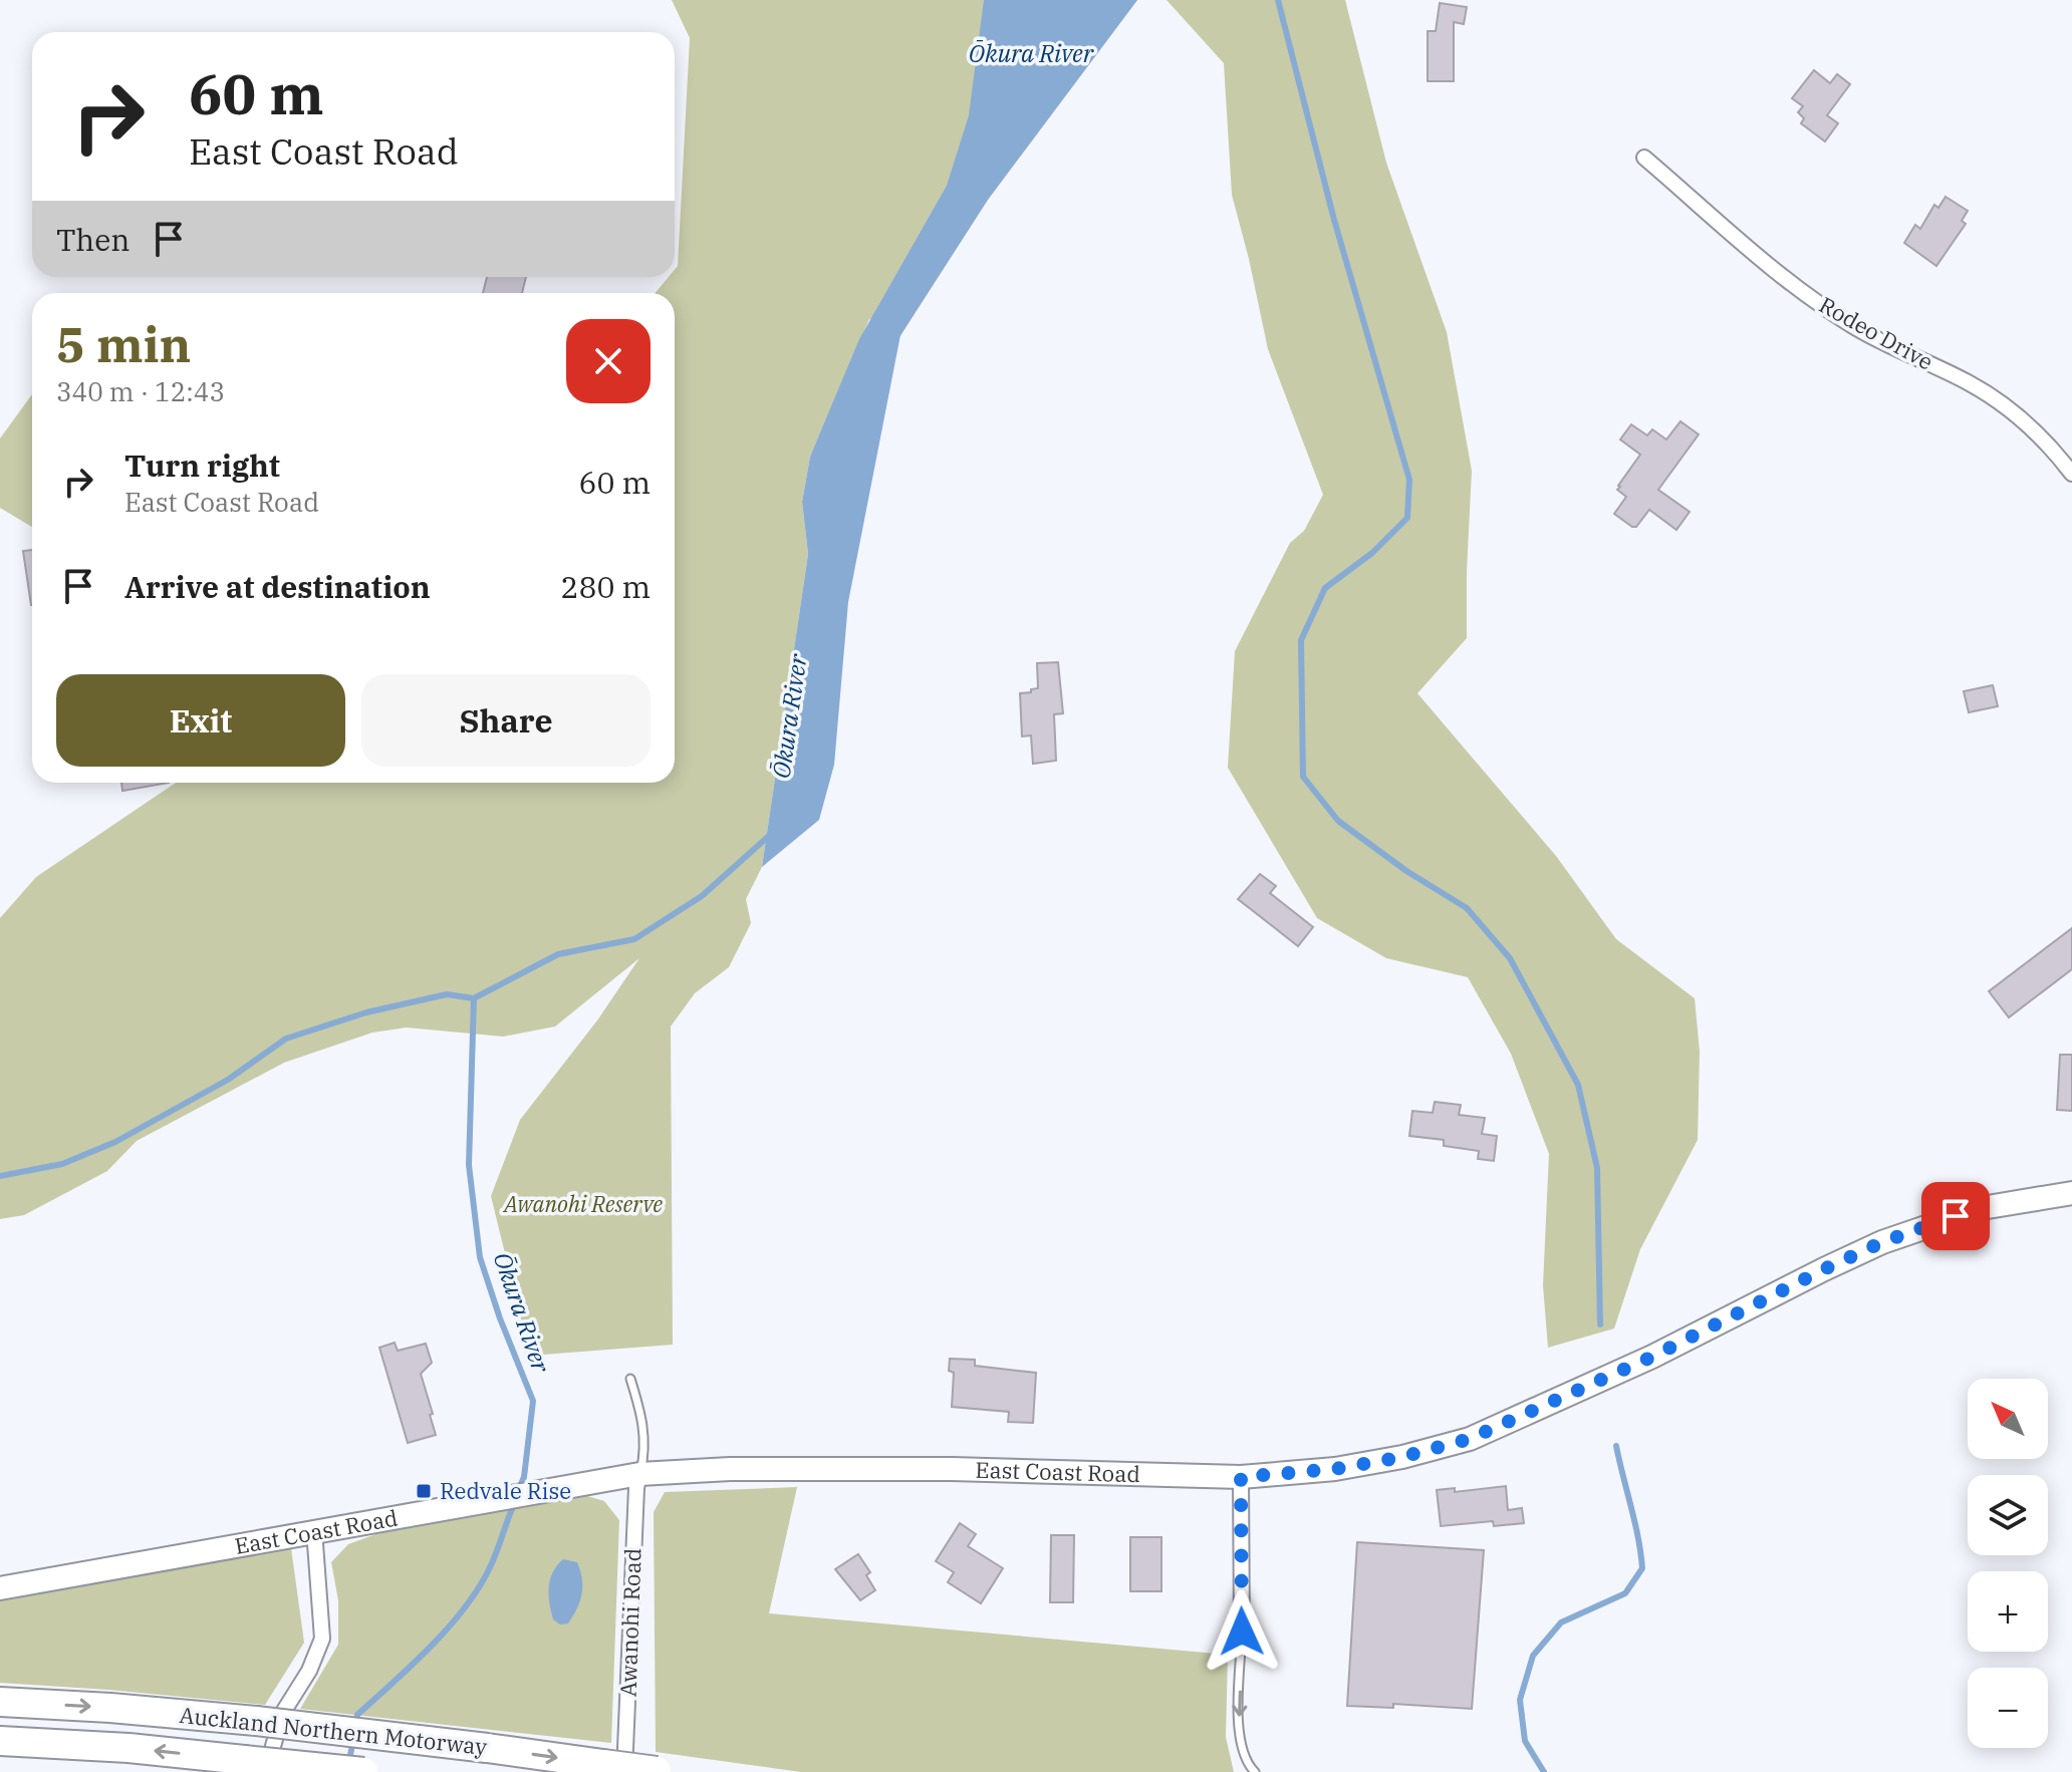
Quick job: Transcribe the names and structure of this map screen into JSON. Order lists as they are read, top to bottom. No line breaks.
{"streets":{"highway":["Auckland Northern Motorway"],"main road":["East Coast Road"],"street":["Rodeo Drive","Awanohi Road"]},"crossings":[["East Coast Road","Awanohi Road"],["Awanohi Road","Auckland Northern Motorway"]],"water":["Ōkura River"],"parks":["Awanohi Reserve"],"places":{"transit":["Redvale Rise"]},"north":"top left","page":{"turn":["60 m","East Coast Road"],"then":"Then","heading":["5 min","340 m · 12:43"],"list":[{"name":"Turn right","note":"East Coast Road","value":"60 m"},{"name":"Arrive at destination","value":"280 m"}],"buttons":["Exit","Share"],"map_buttons":["+","−"]}}
